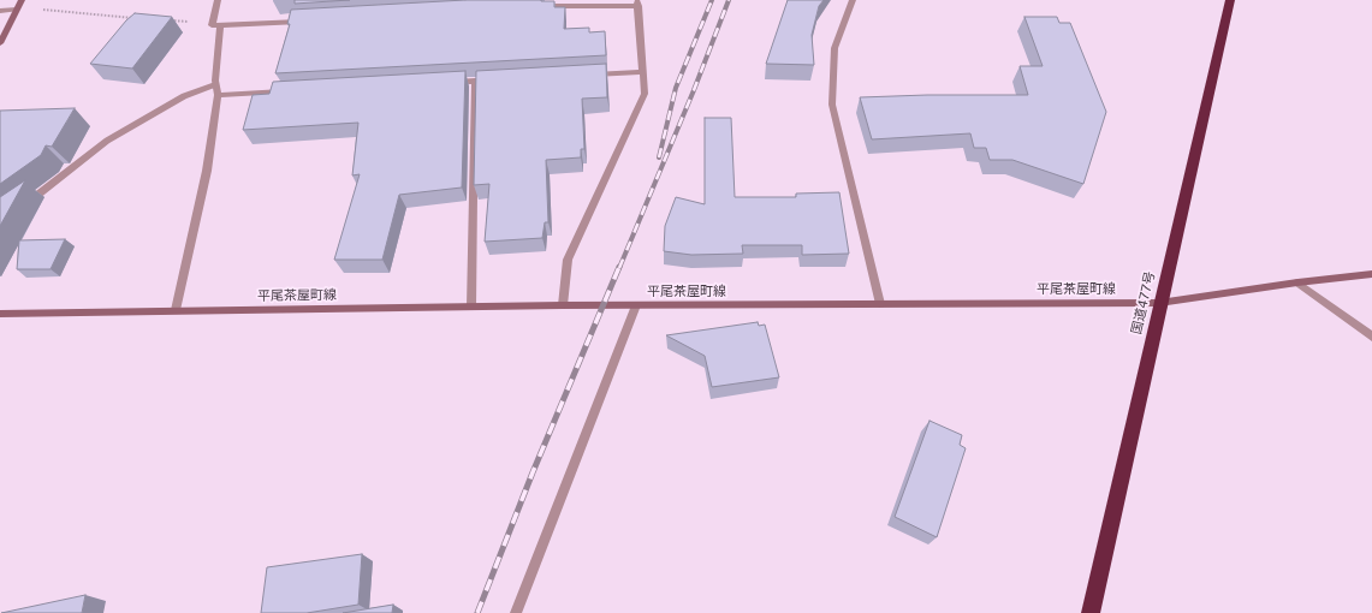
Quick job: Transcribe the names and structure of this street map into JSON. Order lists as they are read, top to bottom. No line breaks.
{"streets":{"highway":["国道477号"],"main road":["平尾茶屋町線"]},"crossings":[["平尾茶屋町線","国道477号"]]}
